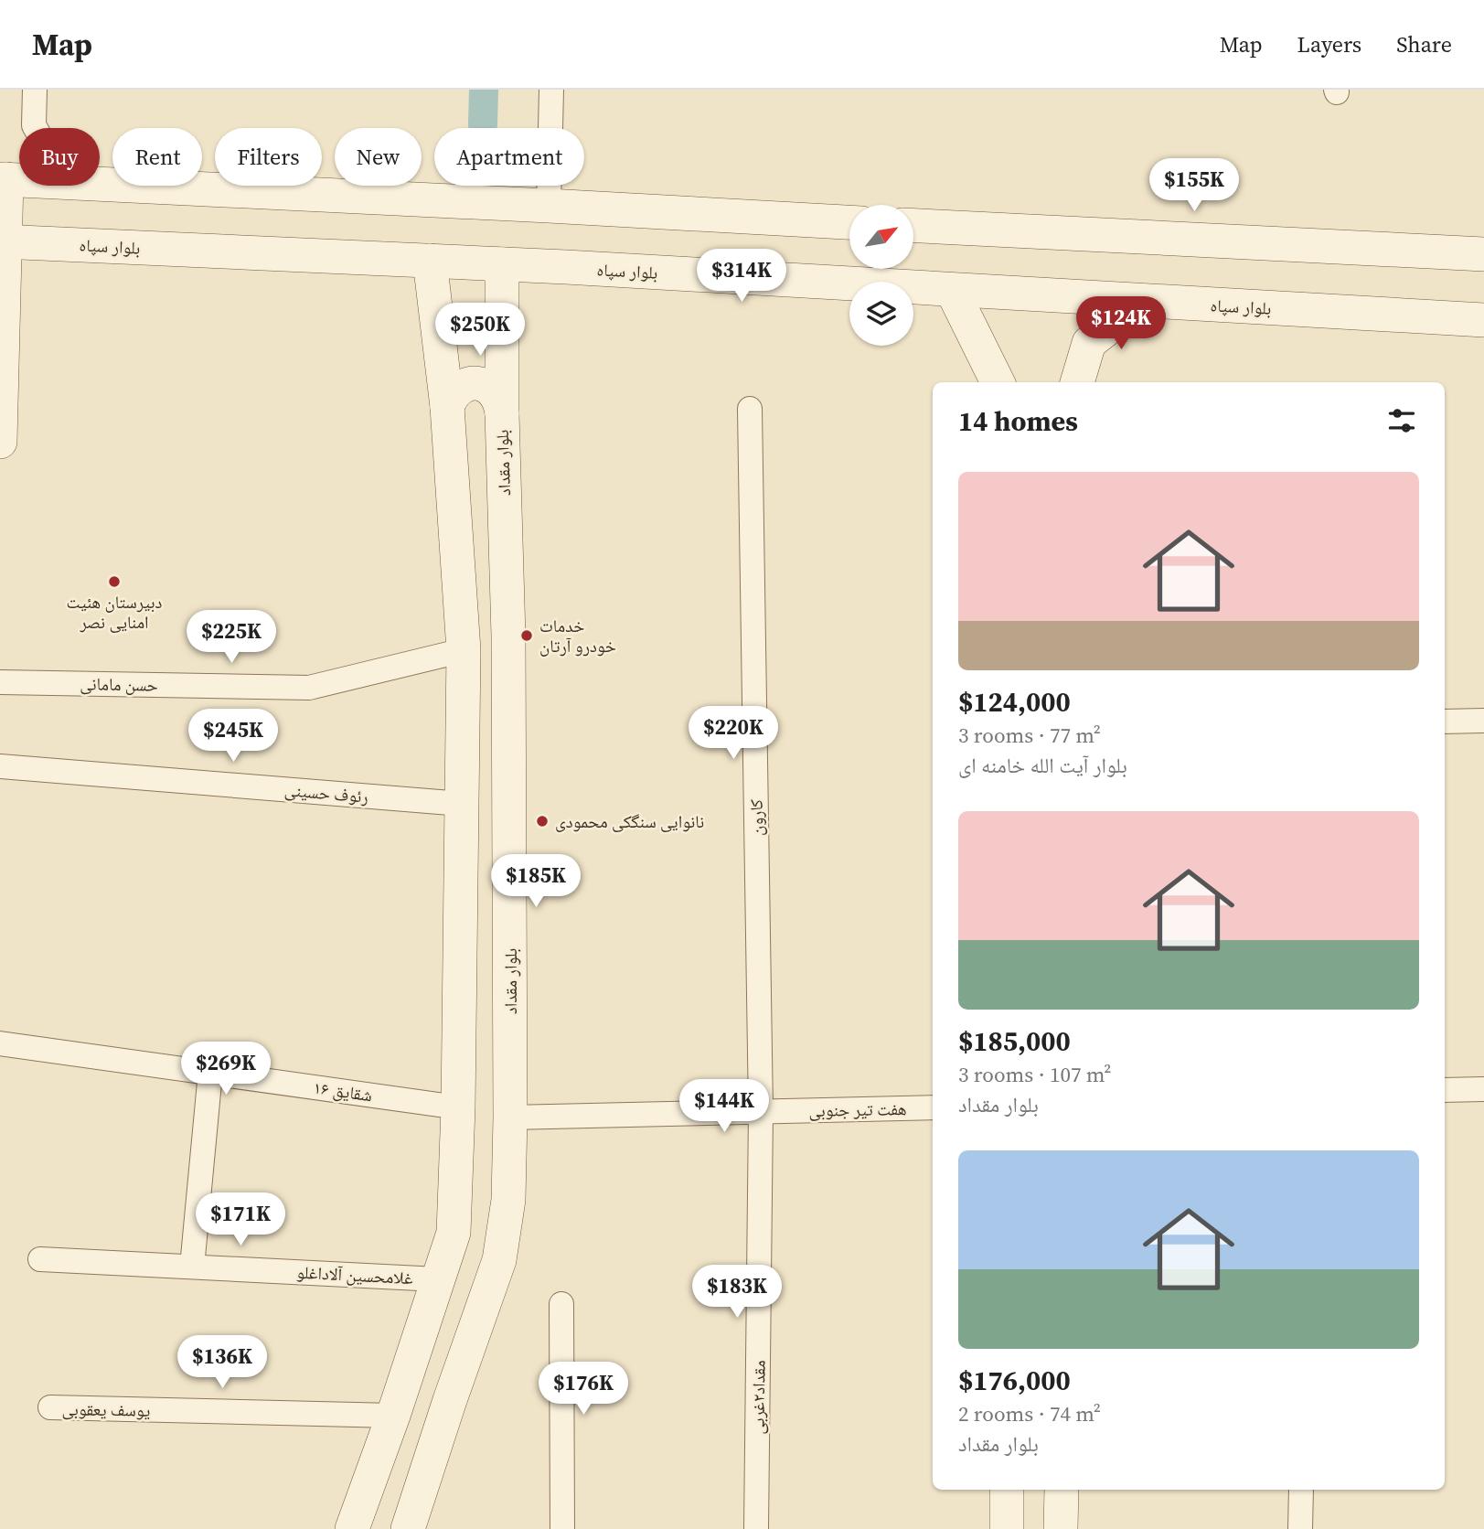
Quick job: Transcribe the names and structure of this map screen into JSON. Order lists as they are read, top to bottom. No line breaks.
{"streets":{"main road":["بلوار سپاه","بلوار مقداد"],"street":["حسن مامانی","رئوف حسینی","کارون","شقایق ۱۶","هفت تیر جنوبی","غلامحسین آلاداغلو","مقداد۲غربی","یوسف یعقوبی"]},"crossings":[["بلوار سپاه","بلوار مقداد"],["بلوار مقداد","هفت تیر جنوبی"],["کارون","هفت تیر جنوبی"],["کارون","مقداد۲غربی"],["هفت تیر جنوبی","مقداد۲غربی"]],"places":["دبیرستان هئیت امنایی نصر","خدمات خودرو آرتان","نانوایی سنگکی محمودی"],"north":"top right","page":{"header":"Map","nav":["Map","Layers","Share"],"chip":["Buy","Rent","Filters","New","Apartment"],"price":["$155K","$314K","$124K","$250K","$225K","$220K","$245K","$185K","$269K","$144K","$171K","$183K","$136K","$176K"],"heading":"14 homes","list":[{"name":"$124,000","note":"3 rooms · 77 m² · بلوار آیت الله خامنه ای"},{"name":"$185,000","note":"3 rooms · 107 m² · بلوار مقداد"},{"name":"$176,000","note":"2 rooms · 74 m² · بلوار مقداد"}]}}
